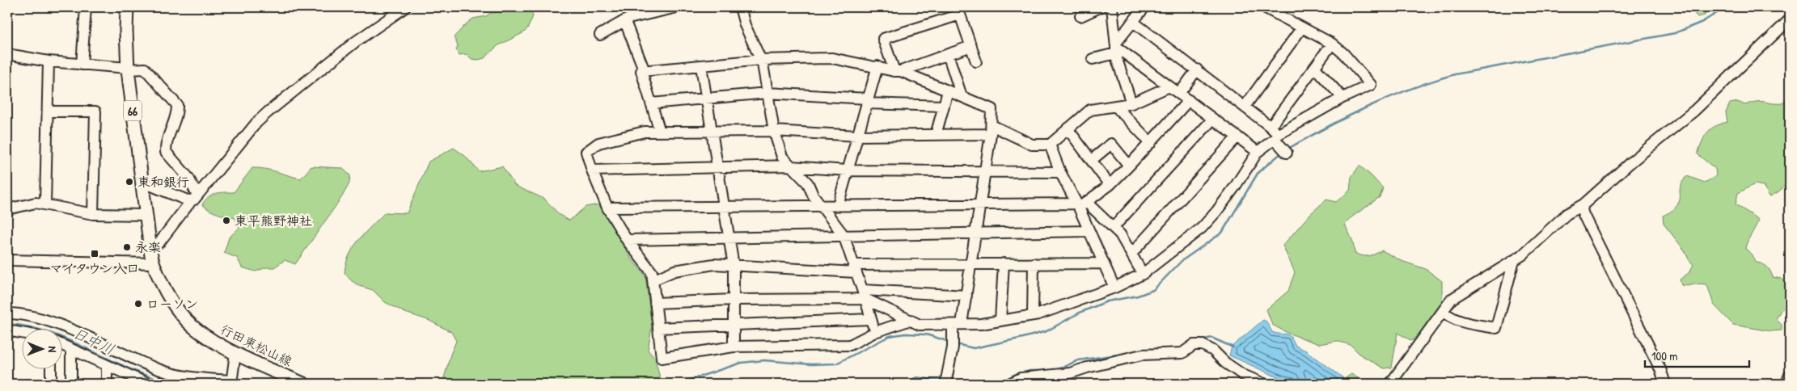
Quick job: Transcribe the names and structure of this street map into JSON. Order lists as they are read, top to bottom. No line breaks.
{"streets":{"main road":["66","行田東松山線"]},"water":["日中川"],"places":{"other":["東和銀行","東平熊野神社","永楽","ローソン"],"transit":["マイタウン入口"]},"scale_bar":"100 m","north":"right"}
